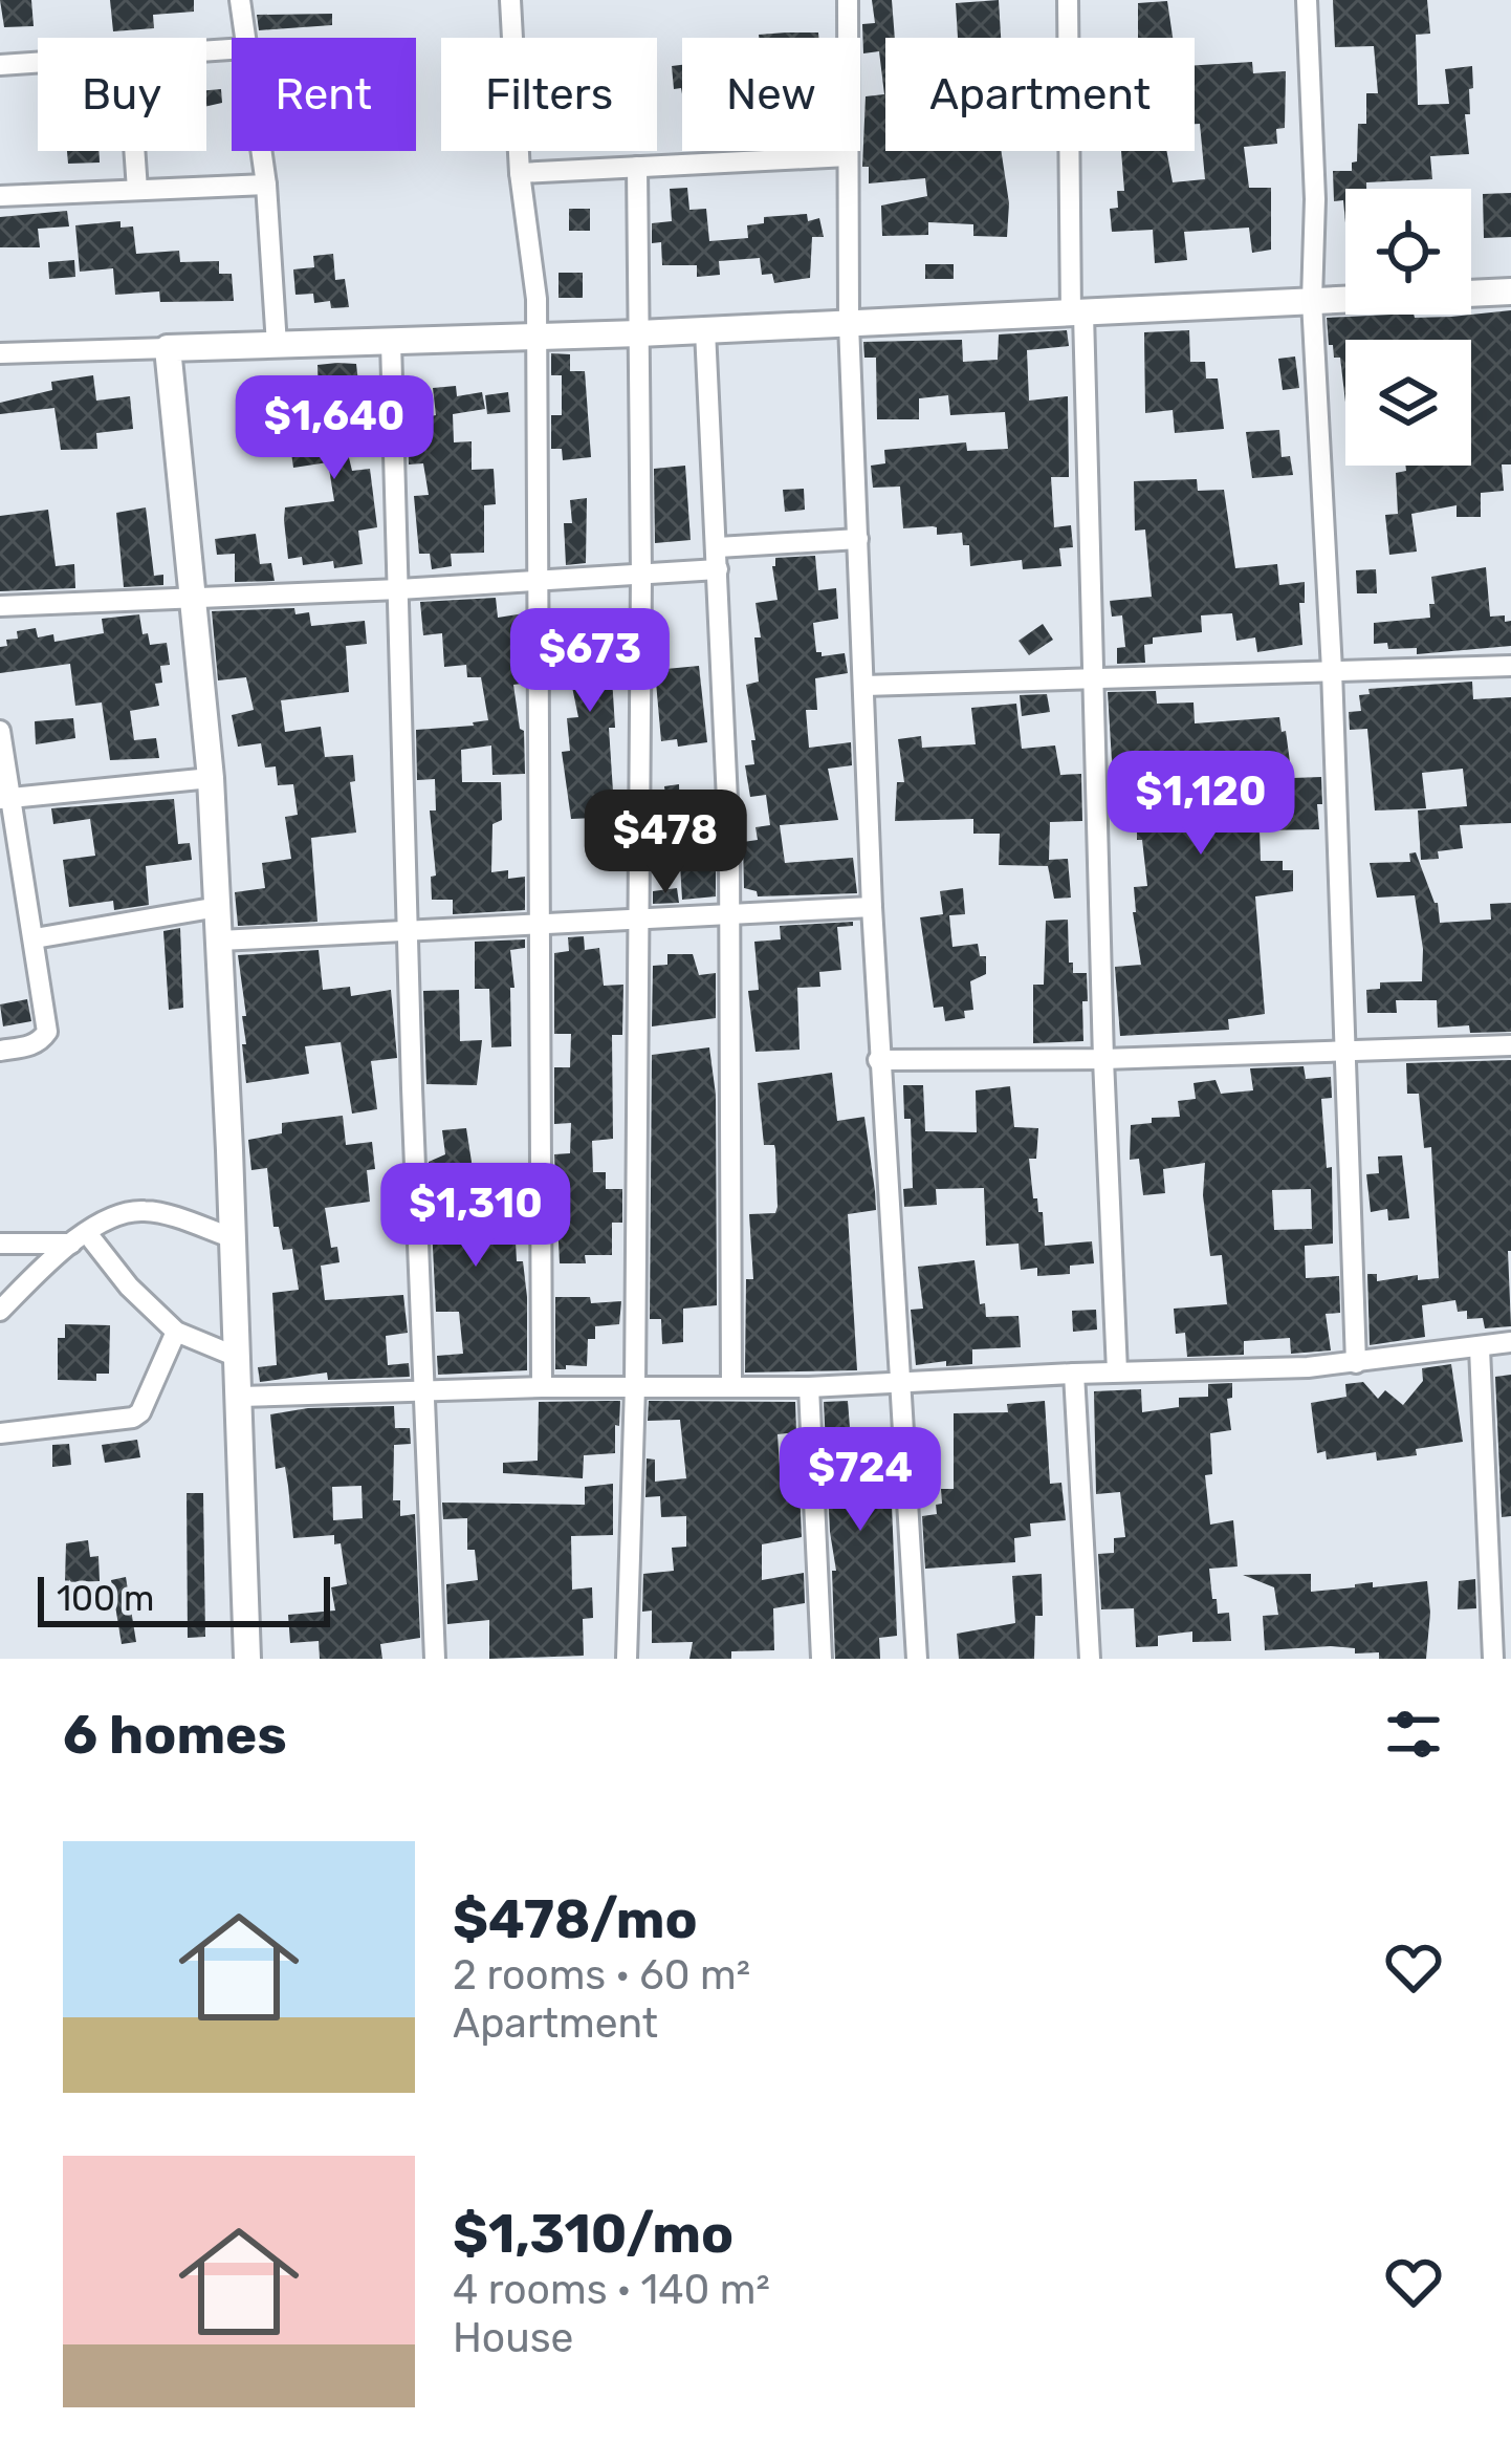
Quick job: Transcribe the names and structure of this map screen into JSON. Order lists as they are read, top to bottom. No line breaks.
{"scale_bar":"100 m","page":{"chip":["Buy","Rent","Filters","New","Apartment"],"price":["$1,640","$673","$1,120","$478","$1,310","$724"],"scale":"100 m","heading":"6 homes","list":[{"name":"$478/mo","note":"2 rooms · 60 m² · Apartment"},{"name":"$1,310/mo","note":"4 rooms · 140 m² · House"}]}}
